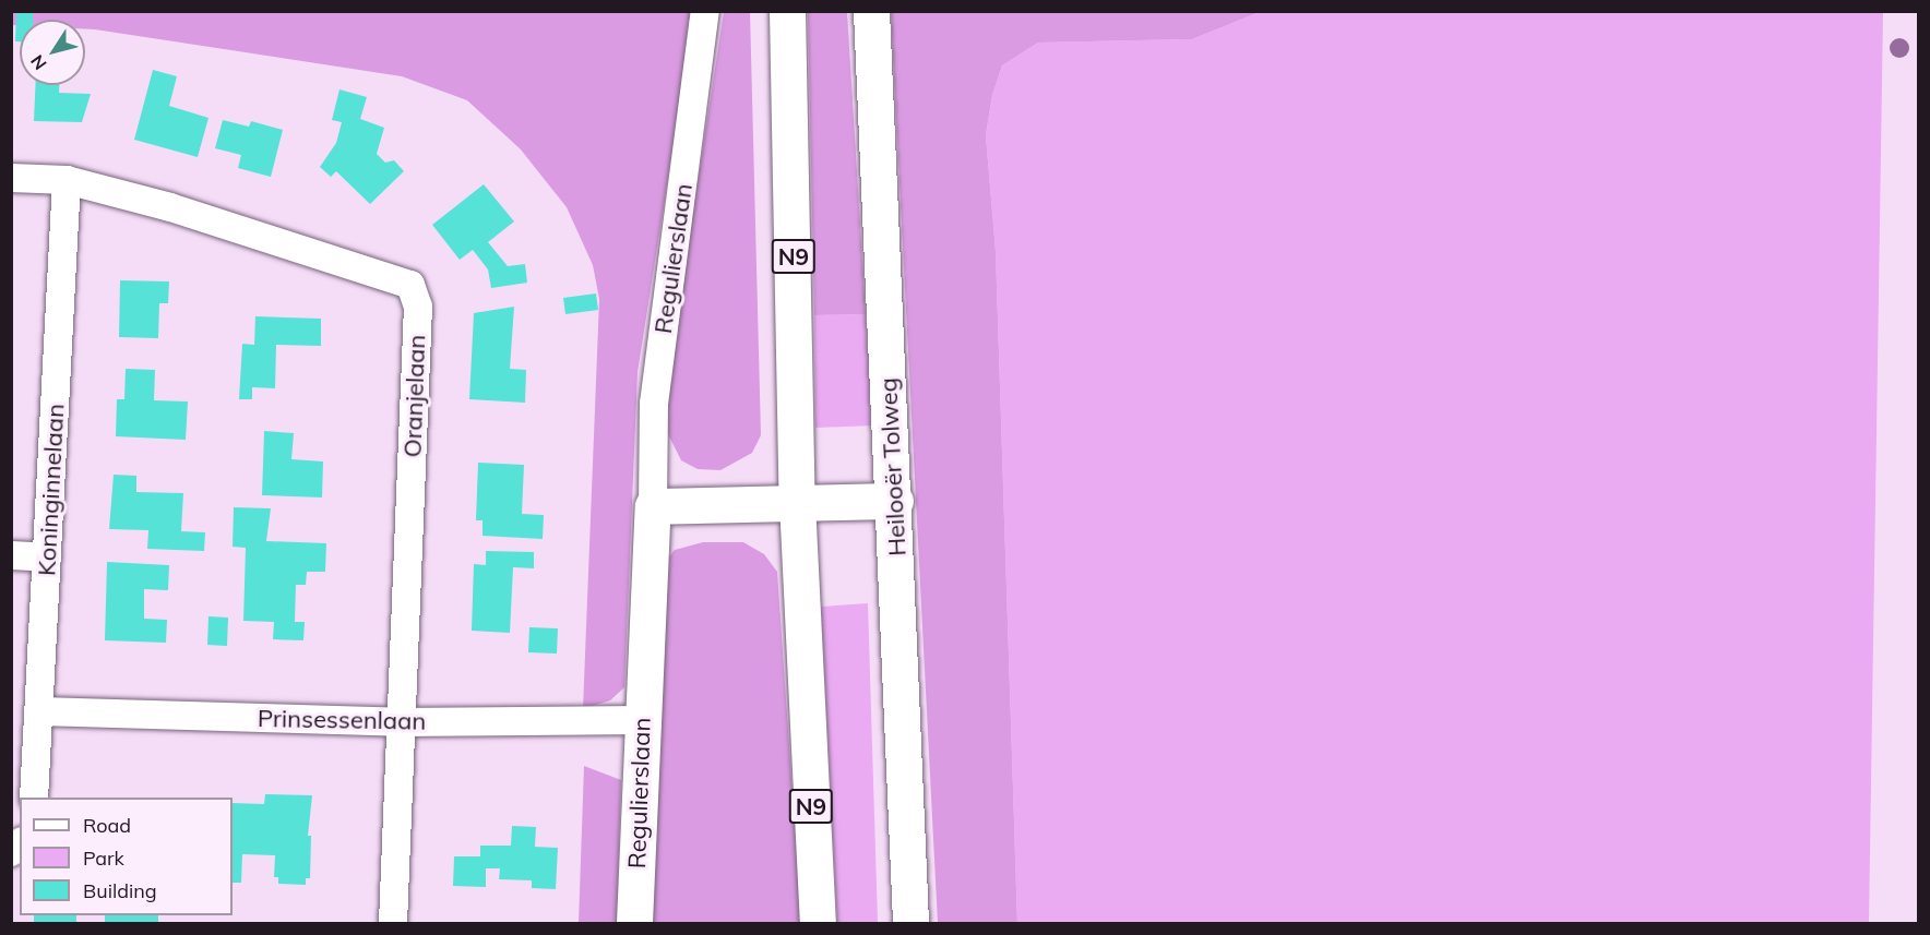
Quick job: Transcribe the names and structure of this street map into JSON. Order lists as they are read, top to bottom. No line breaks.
{"streets":{"main road":["N9","Regulierslaan","Heilooër Tolweg"],"street":["Oranjelaan","Koninginnelaan","Prinsessenlaan"]},"crossings":[["Regulierslaan","Prinsessenlaan"],["Oranjelaan","Koninginnelaan"],["Oranjelaan","Prinsessenlaan"],["Koninginnelaan","Prinsessenlaan"]],"legend":["Road","Park","Building"],"north":"bottom left"}
